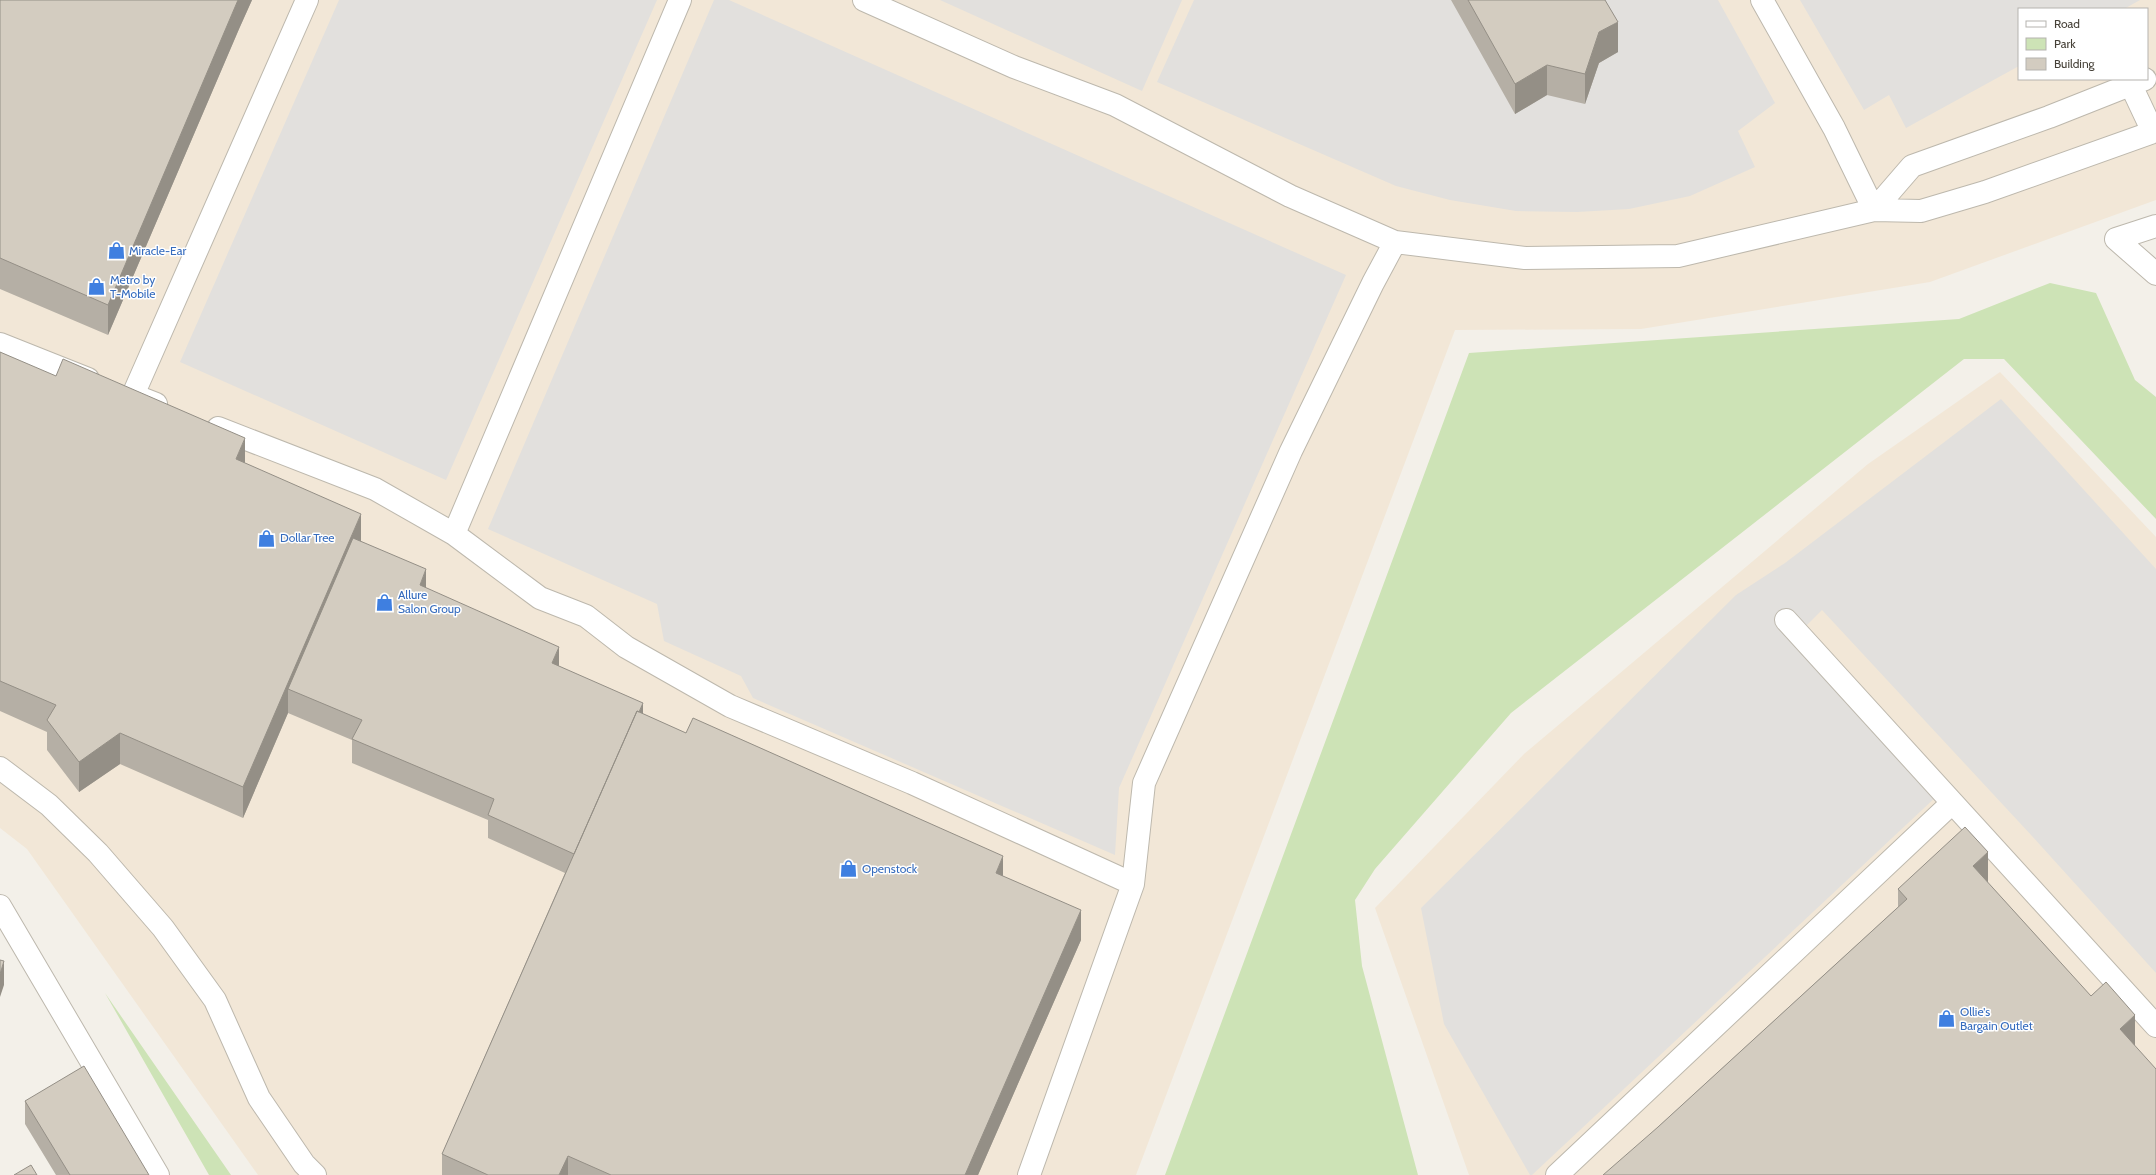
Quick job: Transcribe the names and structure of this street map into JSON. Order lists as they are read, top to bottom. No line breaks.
{"places":{"shop":["Miracle-Ear","Metro by T-Mobile","Dollar Tree","Allure Salon Group","Openstock","Ollie's Bargain Outlet"]},"legend":["Road","Park","Building"]}
